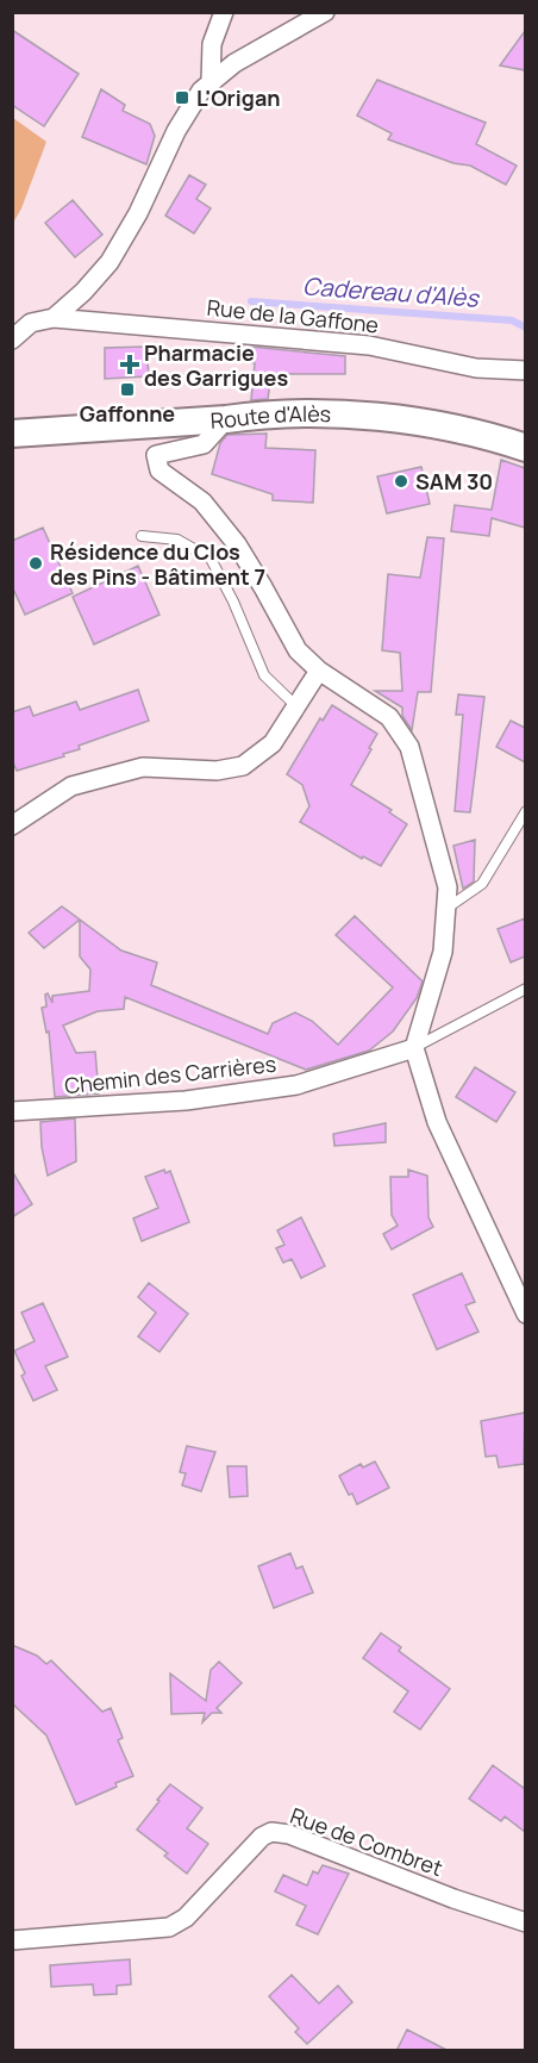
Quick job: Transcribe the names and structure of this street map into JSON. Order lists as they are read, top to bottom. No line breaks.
{"streets":{"main road":["Route d'Alès"],"street":["Rue de la Gaffone","Chemin des Carrières","Rue de Combret"]},"water":["Cadereau d'Alès"],"places":{"transit":["L'Origan","Gaffonne"],"health":["Pharmacie des Garrigues"],"other":["SAM 30","Résidence du Clos des Pins - Bâtiment 7"]}}
